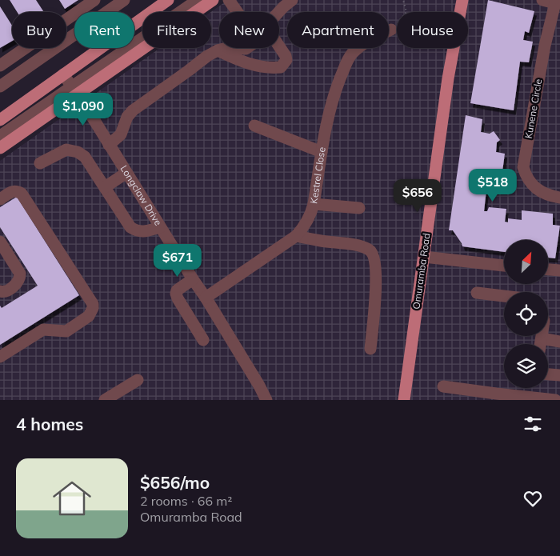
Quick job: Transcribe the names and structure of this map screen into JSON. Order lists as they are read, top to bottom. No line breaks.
{"streets":{"main road":["Omuramba Road"],"street":["Kunene Circle","Kestrel Close","Longclaw Drive"]},"crossings":[["Kestrel Close","Longclaw Drive"]],"north":"top right","page":{"chip":["Buy","Rent","Filters","New","Apartment","House"],"price":["$1,090","$518","$656","$671"],"heading":"4 homes","list":[{"name":"$656/mo","note":"2 rooms · 66 m² · Omuramba Road"}]}}
